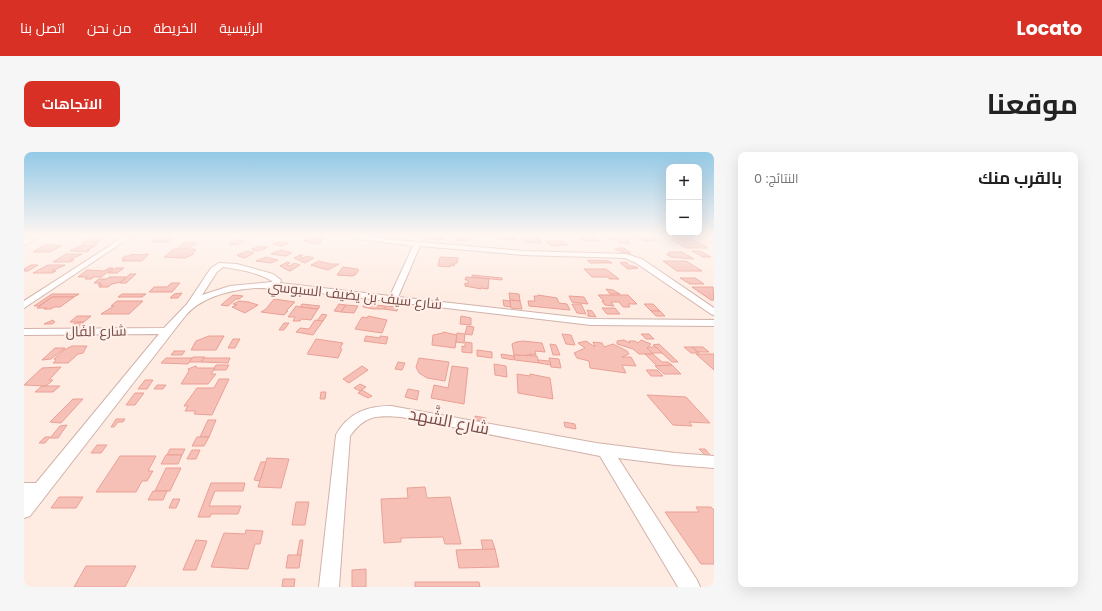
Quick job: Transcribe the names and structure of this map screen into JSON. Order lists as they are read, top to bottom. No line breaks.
{"streets":{"street":["شارع سيف بن يضيف السبوسي","شارع الفَال","شارع الشَّهد"]},"crossings":[["شارع سيف بن يضيف السبوسي","شارع الفَال"]],"page":{"header":"Locato","nav":["الرئيسية","الخريطة","من نحن","اتصل بنا"],"title":"موقعنا","buttons":"الاتجاهات","heading":["بالقرب منك","النتائج: 0"],"map_buttons":["+","−"]}}
